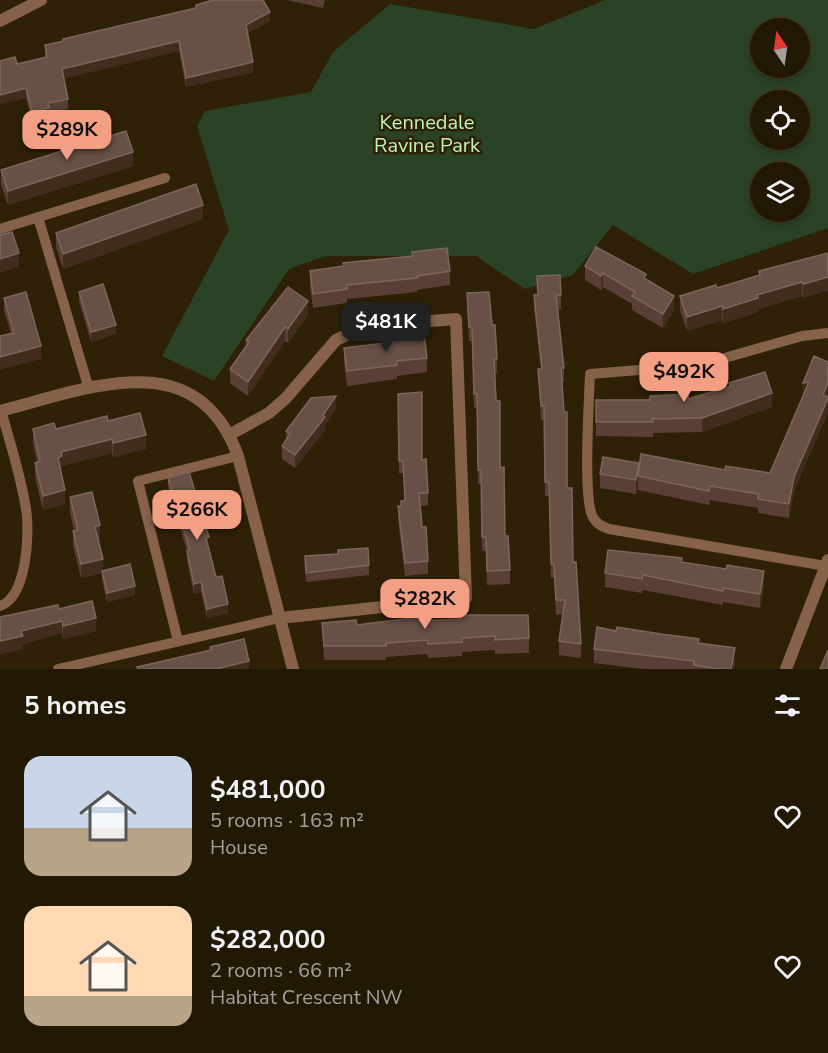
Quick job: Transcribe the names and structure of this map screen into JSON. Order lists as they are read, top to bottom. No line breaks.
{"parks":["Kennedale Ravine Park"],"north":"top","page":{"price":["$289K","$481K","$492K","$266K","$282K"],"heading":"5 homes","list":[{"name":"$481,000","note":"5 rooms · 163 m² · House"},{"name":"$282,000","note":"2 rooms · 66 m² · Habitat Crescent NW"}]}}
